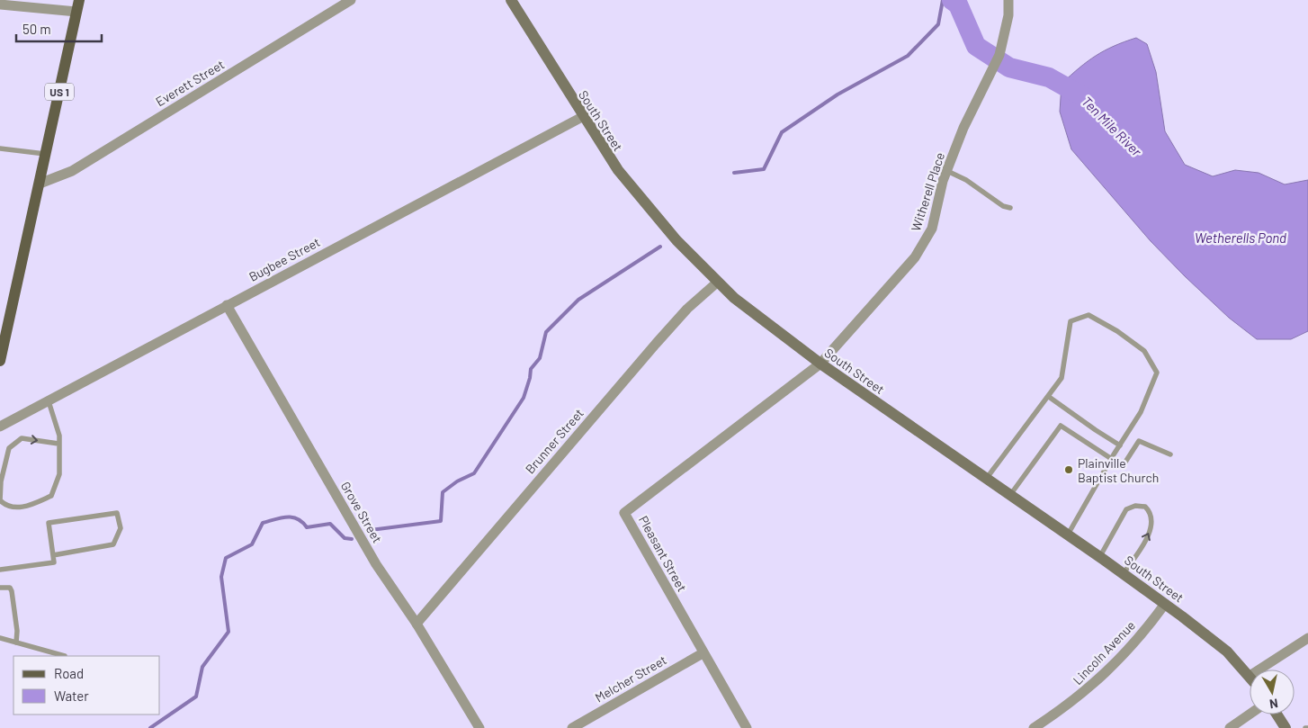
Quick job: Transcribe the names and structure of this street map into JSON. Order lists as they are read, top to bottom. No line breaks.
{"streets":{"main road":["US 1","South Street"],"street":["Everett Street","Witherell Place","Bugbee Street","Brunner Street","Grove Street","Pleasant Street","Lincoln Avenue","Melcher Street"]},"crossings":[["Everett Street","US 1"],["South Street","Witherell Place"],["South Street","Bugbee Street"],["South Street","Brunner Street"],["South Street","Pleasant Street"],["South Street","Lincoln Avenue"],["Witherell Place","Pleasant Street"],["Bugbee Street","Grove Street"],["Brunner Street","Grove Street"],["Pleasant Street","Melcher Street"]],"water":["Ten Mile River","Wetherells Pond"],"places":["Plainville Baptist Church"],"legend":["Road","Water"],"scale_bar":"50 m","north":"bottom"}
